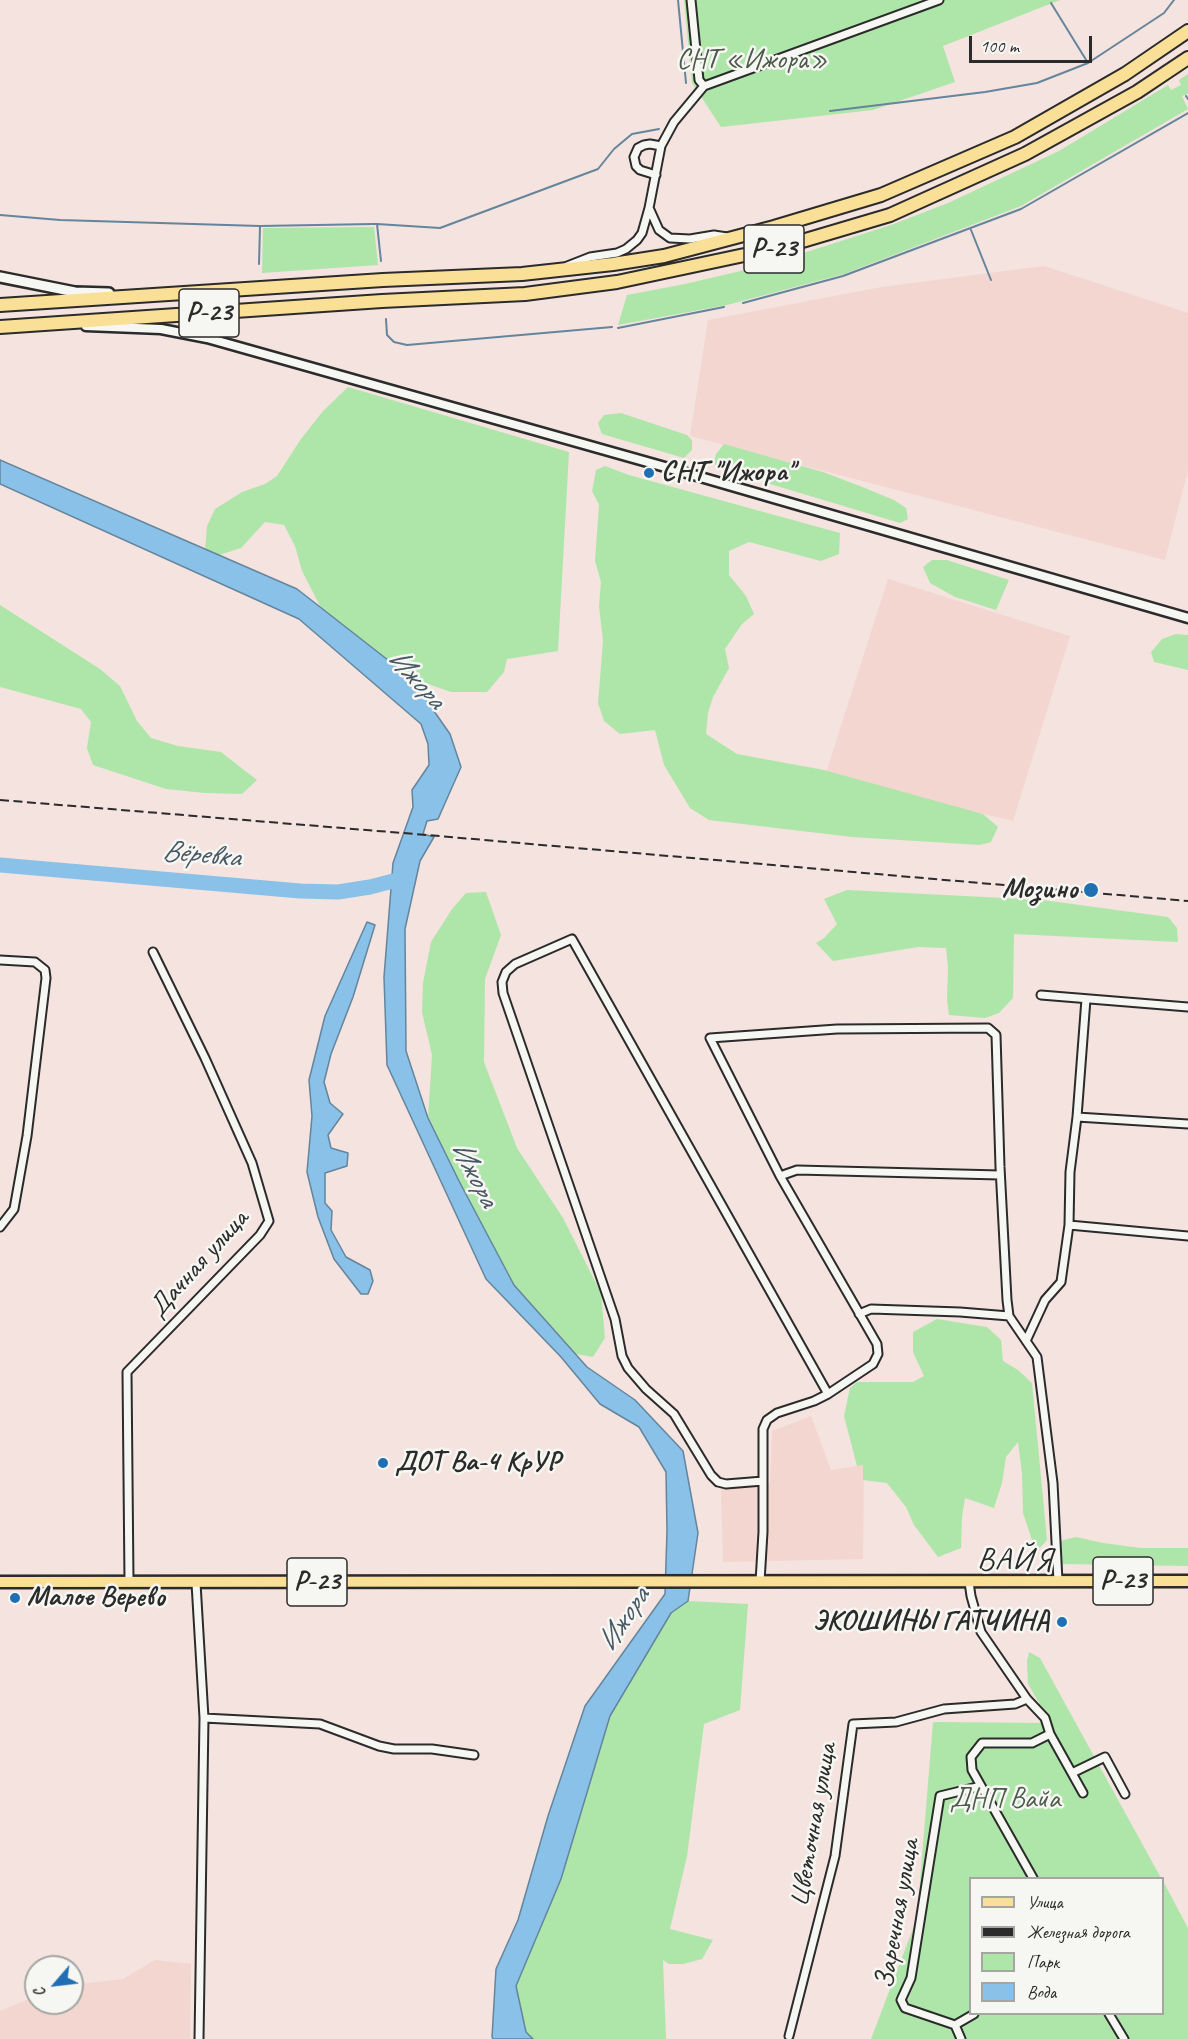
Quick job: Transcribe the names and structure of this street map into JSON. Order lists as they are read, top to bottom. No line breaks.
{"streets":{"highway":["Р-23"],"street":["Дачная улица","Цветочная улица","Заречная улица"]},"crossings":[["Р-23","Дачная улица"]],"districts":["ВАЙЯ"],"water":["Ижора","Вёревка"],"parks":["СНТ «Ижора»","ДНП Вайа"],"places":["СНТ \"Ижора\"","Мозино","ДОТ Ва-4 КрУР","Малое Верево","ЭКОШИНЫ ГАТЧИНА"],"legend":["Улица","Железная дорога","Парк","Вода"],"scale_bar":"100 m","north":"bottom left"}
